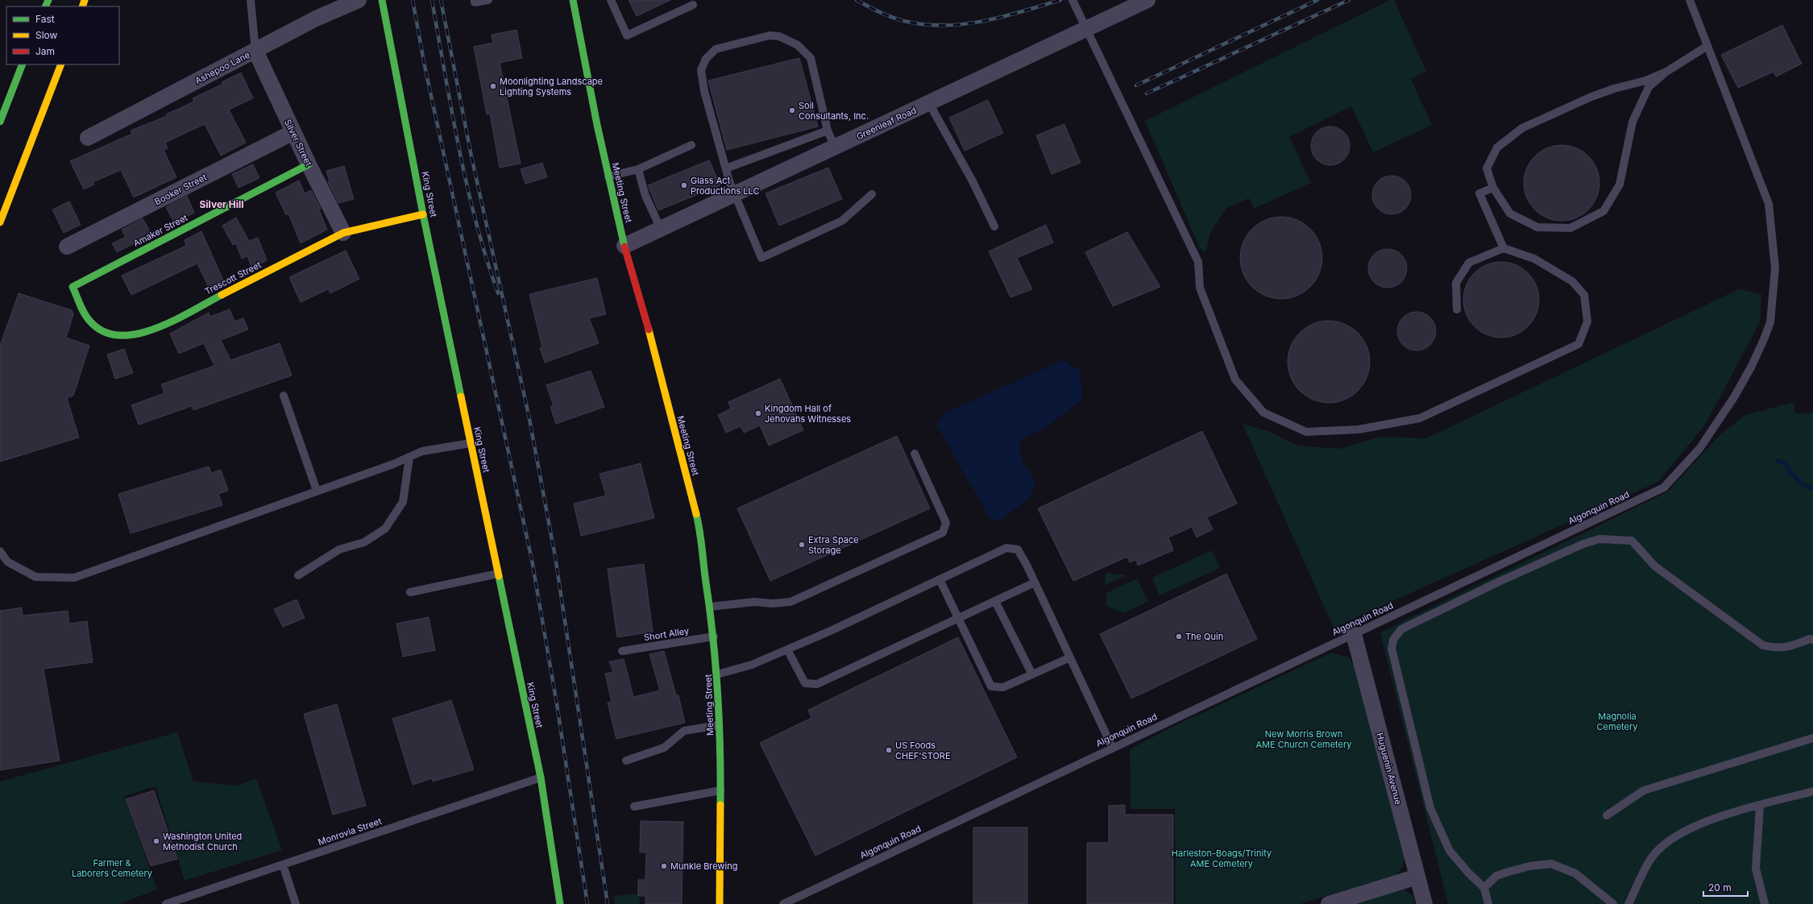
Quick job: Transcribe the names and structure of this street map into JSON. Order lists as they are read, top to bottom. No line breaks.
{"streets":{"main road":["Meeting Street","King Street","Amaker Street","Trescott Street"],"street":["Ashepoo Lane","Greenleaf Road","Silver Street","Booker Street","Huguenin Avenue"],"lane":["Algonquin Road","Short Alley","Monrovia Street"]},"crossings":[["Ashepoo Lane","Silver Street"],["Greenleaf Road","Meeting Street"],["Silver Street","Booker Street"],["Silver Street","Amaker Street"],["Silver Street","Trescott Street"],["Meeting Street","Short Alley"],["King Street","Trescott Street"],["King Street","Monrovia Street"],["Amaker Street","Trescott Street"],["Algonquin Road","Huguenin Avenue"]],"districts":["Silver Hill"],"parks":["Magnolia Cemetery","New Morris Brown AME Church Cemetery","Harleston-Boags/Trinity AME Cemetery","Farmer & Laborers Cemetery"],"places":["Moonlighting Landscape Lighting Systems","Soil Consultants, Inc.","Glass Act Productions LLC","Kingdom Hall of Jehovahs Witnesses","Extra Space Storage","The Quin","US Foods CHEF'STORE","Washington United Methodist Church","Munkle Brewing"],"legend":["Fast","Slow","Jam"],"scale_bar":"20 m"}
